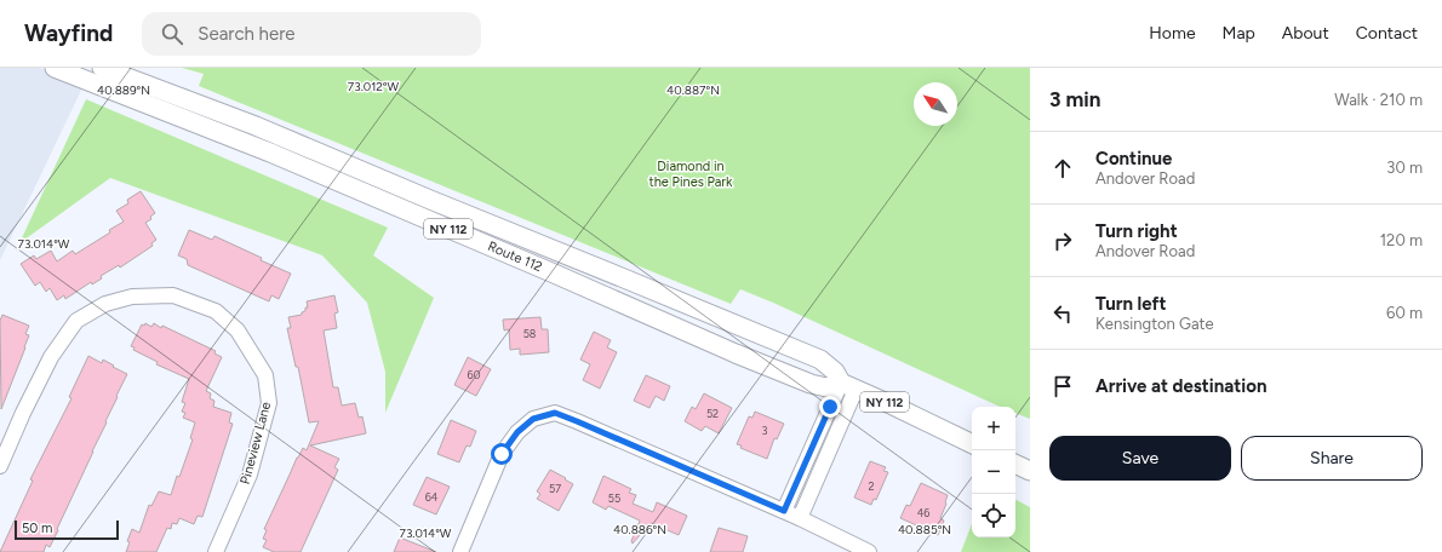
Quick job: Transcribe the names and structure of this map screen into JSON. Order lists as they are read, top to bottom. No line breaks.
{"streets":{"main road":["NY 112","Route 112"],"street":["Pineview Lane"]},"parks":["Diamond in the Pines Park"],"house_numbers":["58","60","52","3","2","57","64","55","46"],"scale_bar":"50 m","north":"top left","page":{"header":"Wayfind","search":"Search here","nav":["Home","Map","About","Contact"],"heading":["3 min","Walk · 210 m"],"list":[["Continue","Andover Road","30 m"],["Turn right","Andover Road","120 m"],["Turn left","Kensington Gate","60 m"],"Arrive at destination"],"map_buttons":["+","−"],"buttons":["Save","Share"],"scale":"50 m"},"coordinates":["73.012°W","40.889°N","40.887°N","73.014°W","40.886°N","40.885°N"]}
